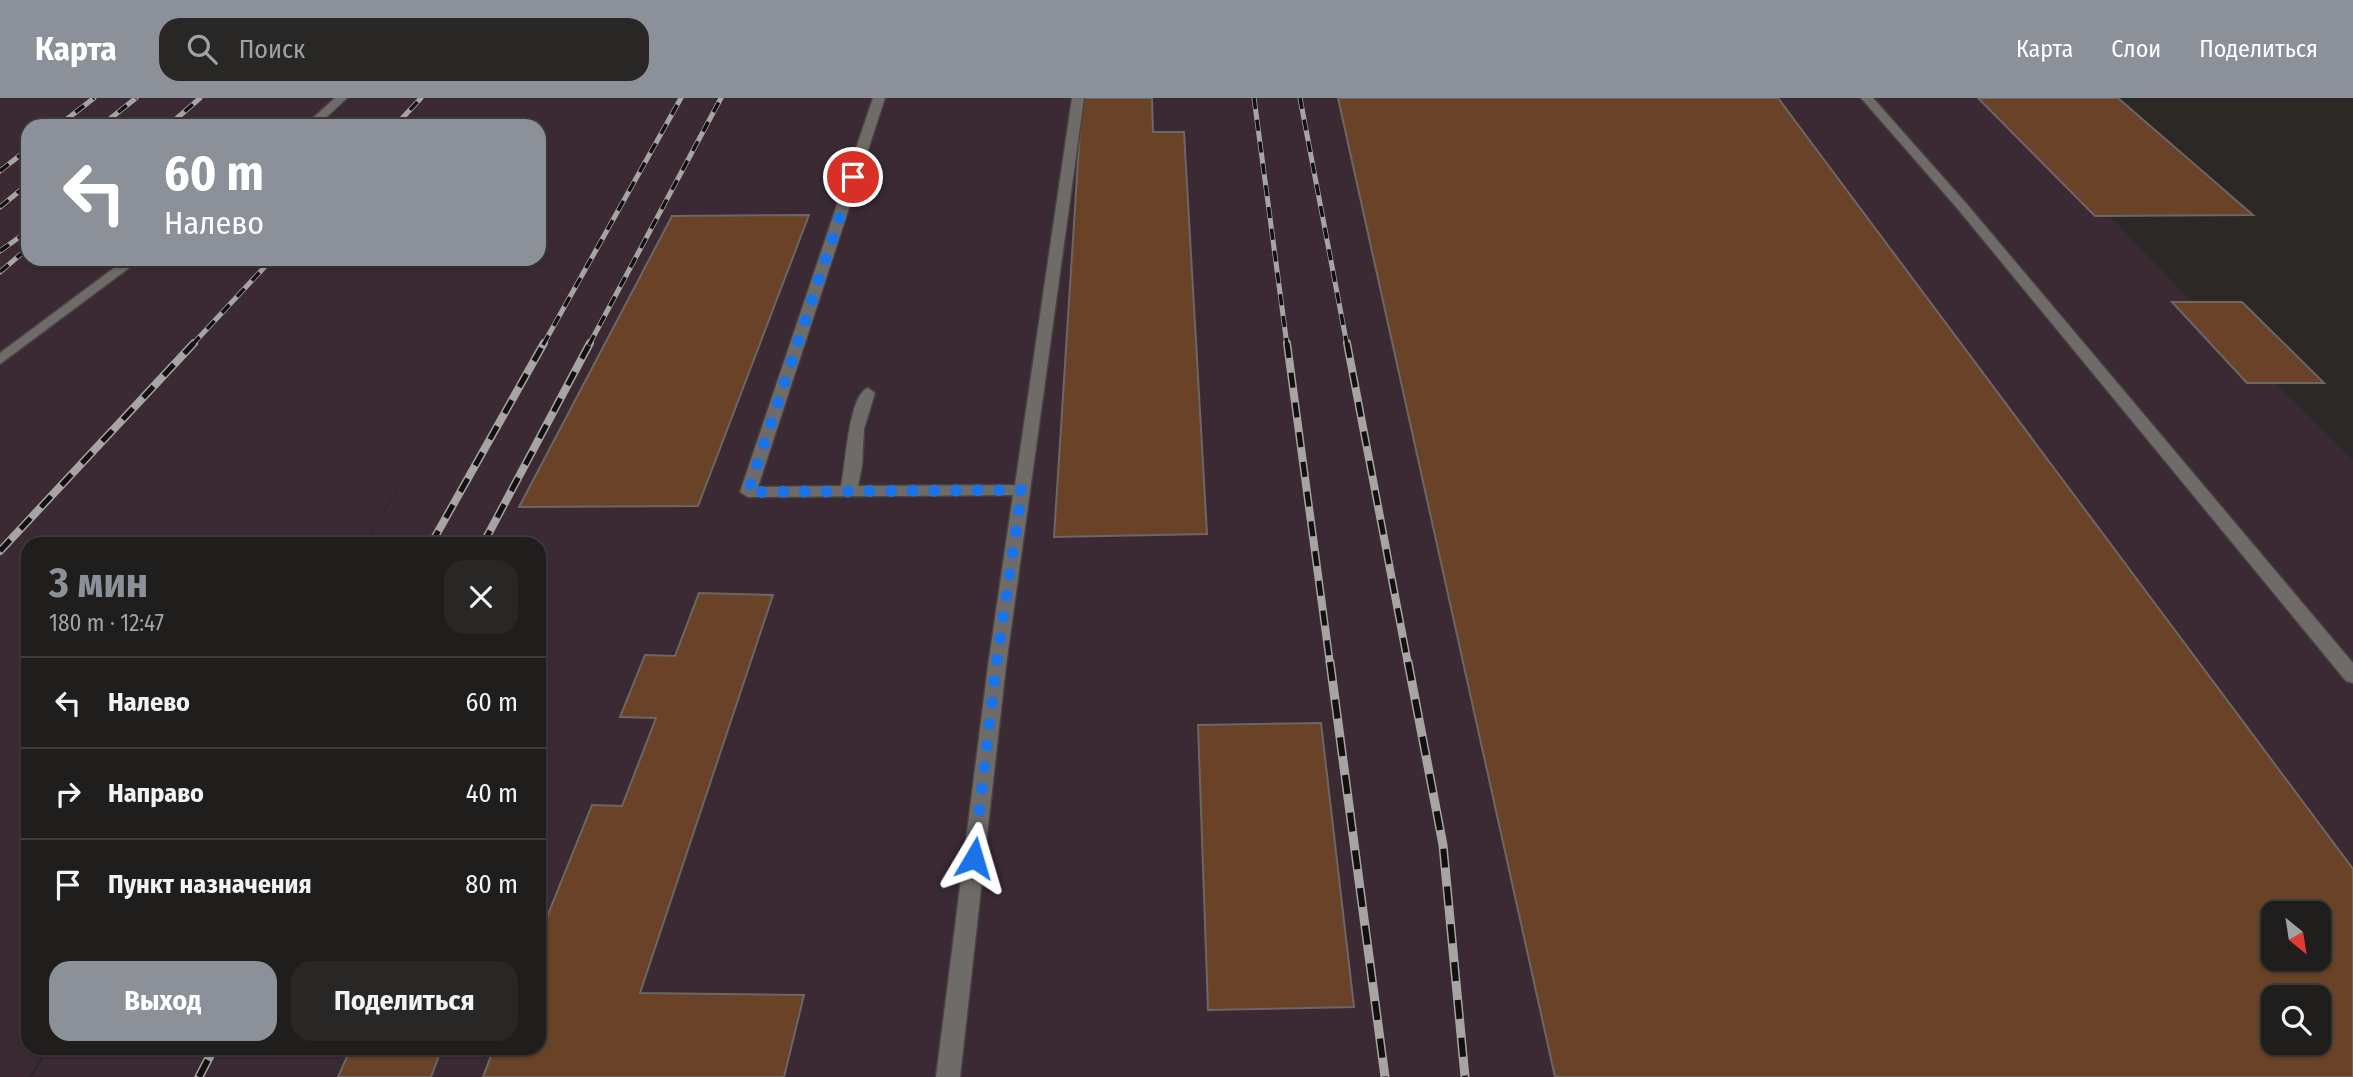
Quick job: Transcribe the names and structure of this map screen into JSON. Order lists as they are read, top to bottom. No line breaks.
{"north":"bottom right","page":{"header":"Карта","search":"Поиск","nav":["Карта","Слои","Поделиться"],"turn":["60 m","Налево"],"heading":["3 мин","180 m · 12:47"],"list":[{"name":"Налево","value":"60 m"},{"name":"Направо","value":"40 m"},{"name":"Пункт назначения","value":"80 m"}],"buttons":["Выход","Поделиться"]}}
